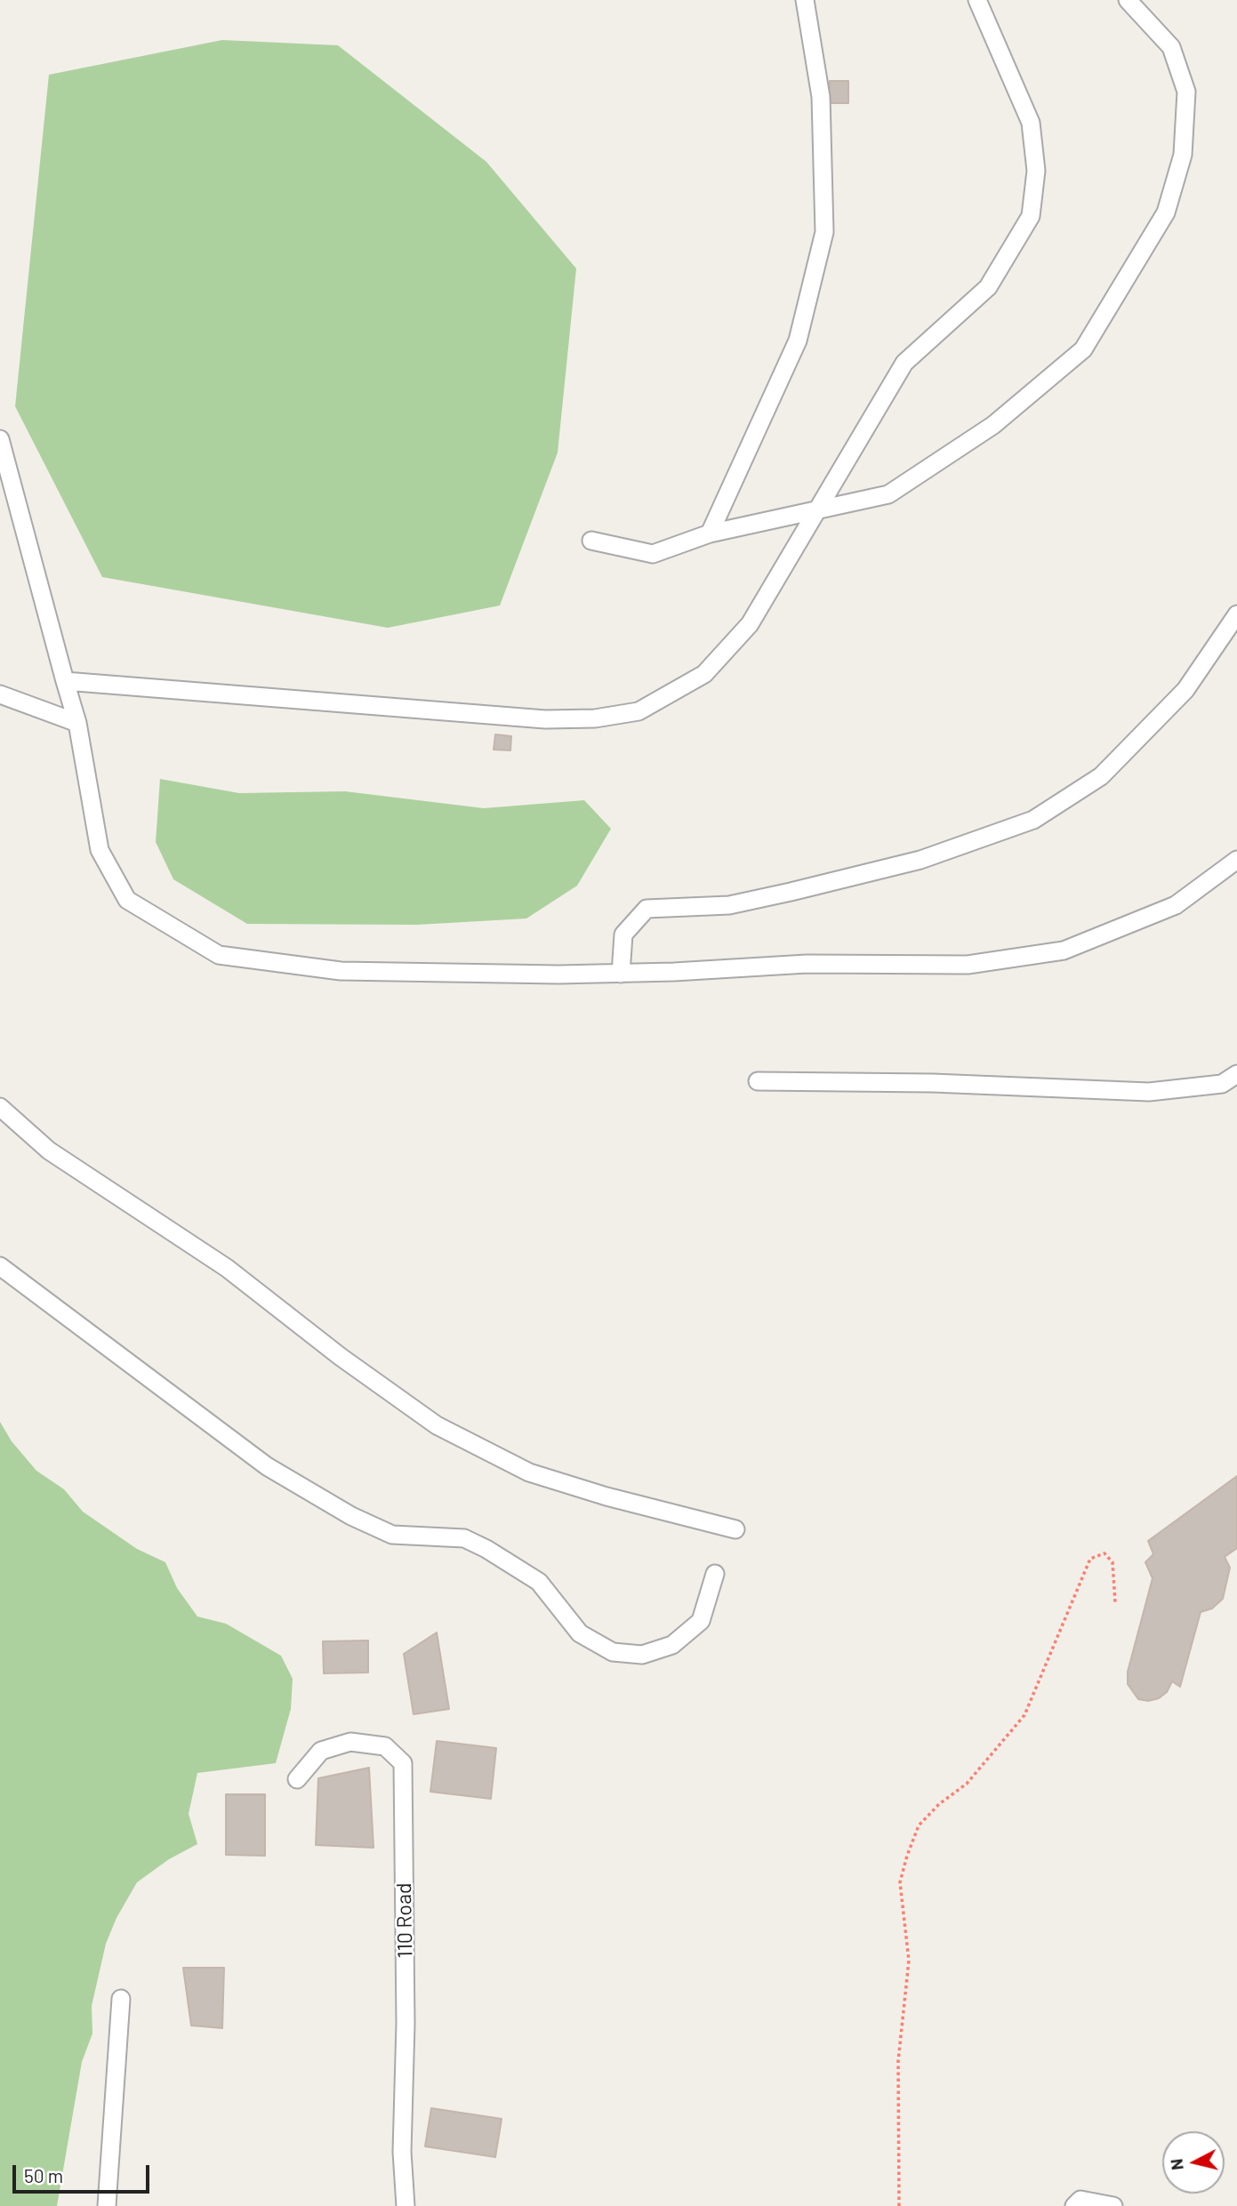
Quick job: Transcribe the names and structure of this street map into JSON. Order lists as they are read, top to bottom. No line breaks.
{"streets":{"street":["110 Road"]},"scale_bar":"50 m","north":"left"}
